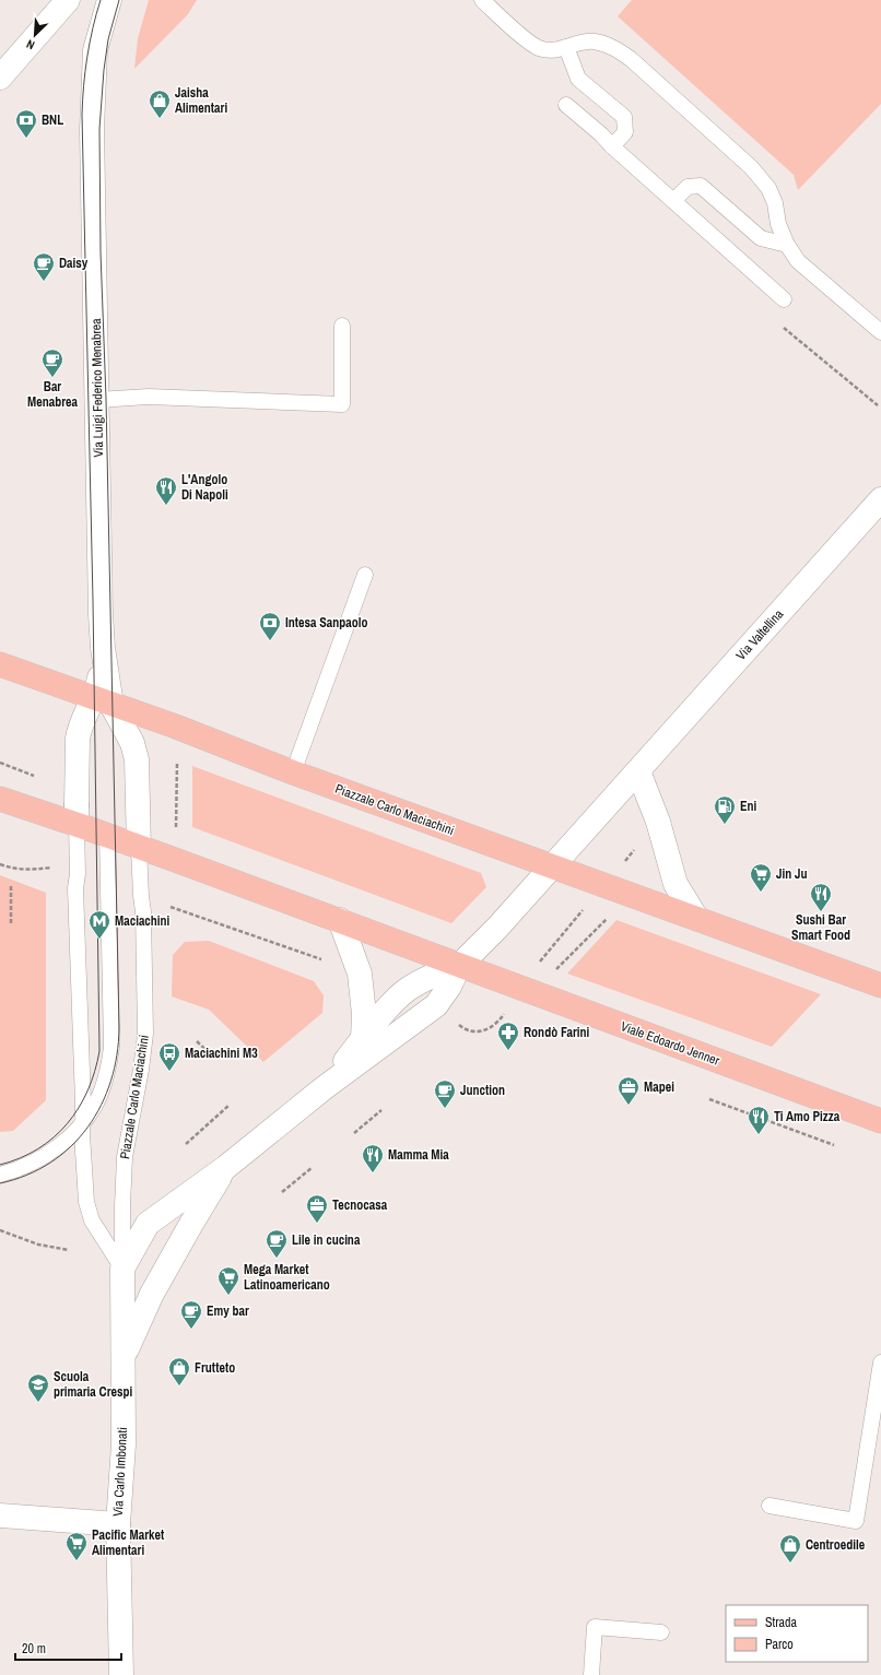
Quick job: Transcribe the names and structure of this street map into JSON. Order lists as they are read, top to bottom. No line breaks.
{"streets":{"main road":["Via Luigi Federico Menabrea","Via Valtellina","Piazzale Carlo Maciachini","Viale Edoardo Jenner","Via Carlo Imbonati"]},"crossings":[["Via Luigi Federico Menabrea","Piazzale Carlo Maciachini"],["Via Valtellina","Piazzale Carlo Maciachini"],["Piazzale Carlo Maciachini","Via Carlo Imbonati"]],"places":{"shop":["Jaisha Alimentari","Frutteto","Centroedile"],"bank":["BNL","Intesa Sanpaolo"],"cafe":["Daisy","Bar Menabrea","Junction","Lile in cucina","Emy bar"],"restaurant":["L'Angolo Di Napoli","Sushi Bar Smart Food","Ti Amo Pizza","Mamma Mia"],"fuel station":["Eni"],"supermarket":["Jin Ju","Mega Market Latinoamericano","Pacific Market Alimentari"],"metro station":["Maciachini"],"pharmacy":["Rondò Farini"],"bus stop":["Maciachini M3"],"office":["Mapei","Tecnocasa"],"school or university":["Scuola primaria Crespi"]},"legend":["Strada","Parco"],"scale_bar":"20 m","north":"bottom left"}
